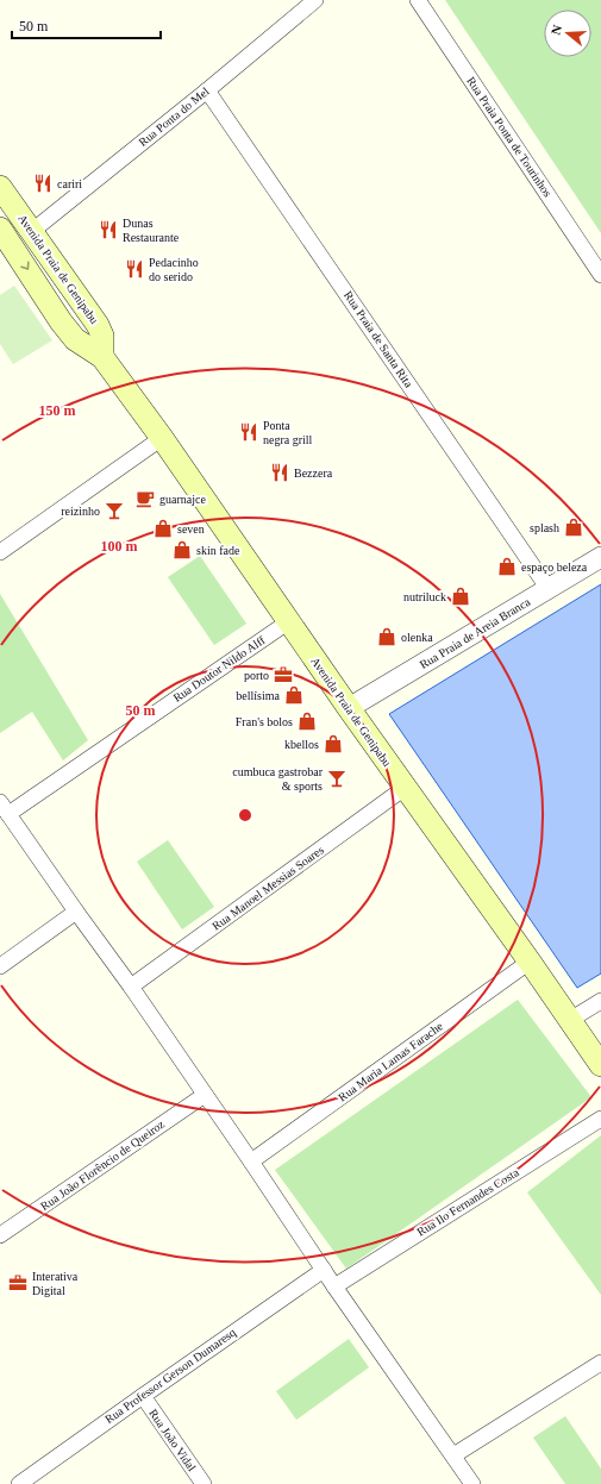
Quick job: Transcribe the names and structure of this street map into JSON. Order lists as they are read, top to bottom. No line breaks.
{"streets":{"main road":["Avenida Praia de Genipabu"],"street":["Rua Ponta do Mel","Rua Praia Ponta de Tourinhos","Rua Praia de Santa Rita","Rua Praia de Areia Branca","Rua Doutor Nildo Alff","Rua Manoel Messias Soares","Rua Maria Lamas Farache","Rua João Florêncio de Queiroz","Rua Ilo Fernandes Costa","Rua Professor Gerson Dumaresq","Rua João Vidal"]},"crossings":[["Rua Ponta do Mel","Avenida Praia de Genipabu"],["Rua Ponta do Mel","Rua Praia de Santa Rita"],["Avenida Praia de Genipabu","Rua Praia de Areia Branca"],["Avenida Praia de Genipabu","Rua Doutor Nildo Alff"],["Avenida Praia de Genipabu","Rua Manoel Messias Soares"],["Avenida Praia de Genipabu","Rua Maria Lamas Farache"],["Rua Praia de Santa Rita","Rua Praia de Areia Branca"],["Rua Professor Gerson Dumaresq","Rua João Vidal"]],"places":{"restaurant":["cariri","Dunas Restaurante","Pedacinho do serido","Ponta negra grill","Bezzera"],"cafe":["guarnajce"],"bar":["reizinho","cumbuca gastrobar & sports"],"shop":["splash","seven","skin fade","espaço beleza","nutriluck","olenka","bellísima","Fran's bolos","kbellos"],"office":["porto","Interativa Digital"]},"scale_bar":"50 m","north":"left","rings":["150 m","100 m","50 m"]}
